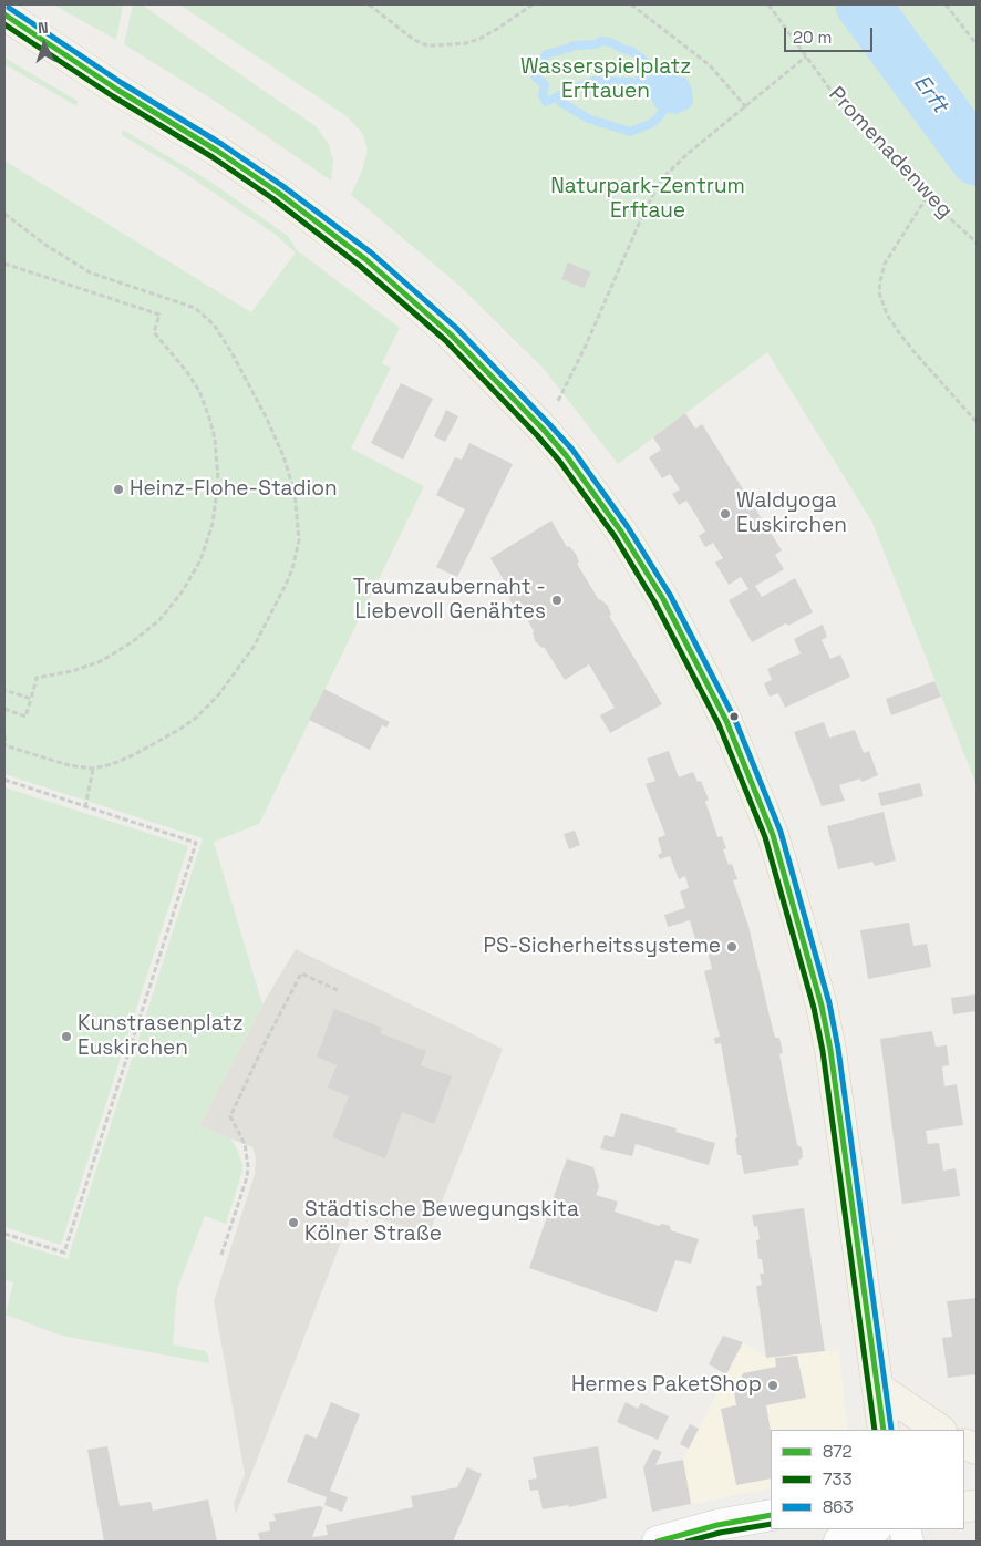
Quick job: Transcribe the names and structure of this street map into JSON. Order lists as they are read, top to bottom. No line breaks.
{"streets":{"path":["Promenadenweg"]},"water":["Erft"],"parks":["Wasserspielplatz Erftauen","Naturpark-Zentrum Erftaue"],"places":["Heinz-Flohe-Stadion","Waldyoga Euskirchen","Traumzaubernaht - Liebevoll Genähtes","PS-Sicherheitssysteme","Kunstrasenplatz Euskirchen","Städtische Bewegungskita Kölner Straße","Hermes PaketShop"],"lines":["transit line 863","transit line 872","transit line 733"],"legend":["872","733","863"],"scale_bar":"20 m","north":"top"}
